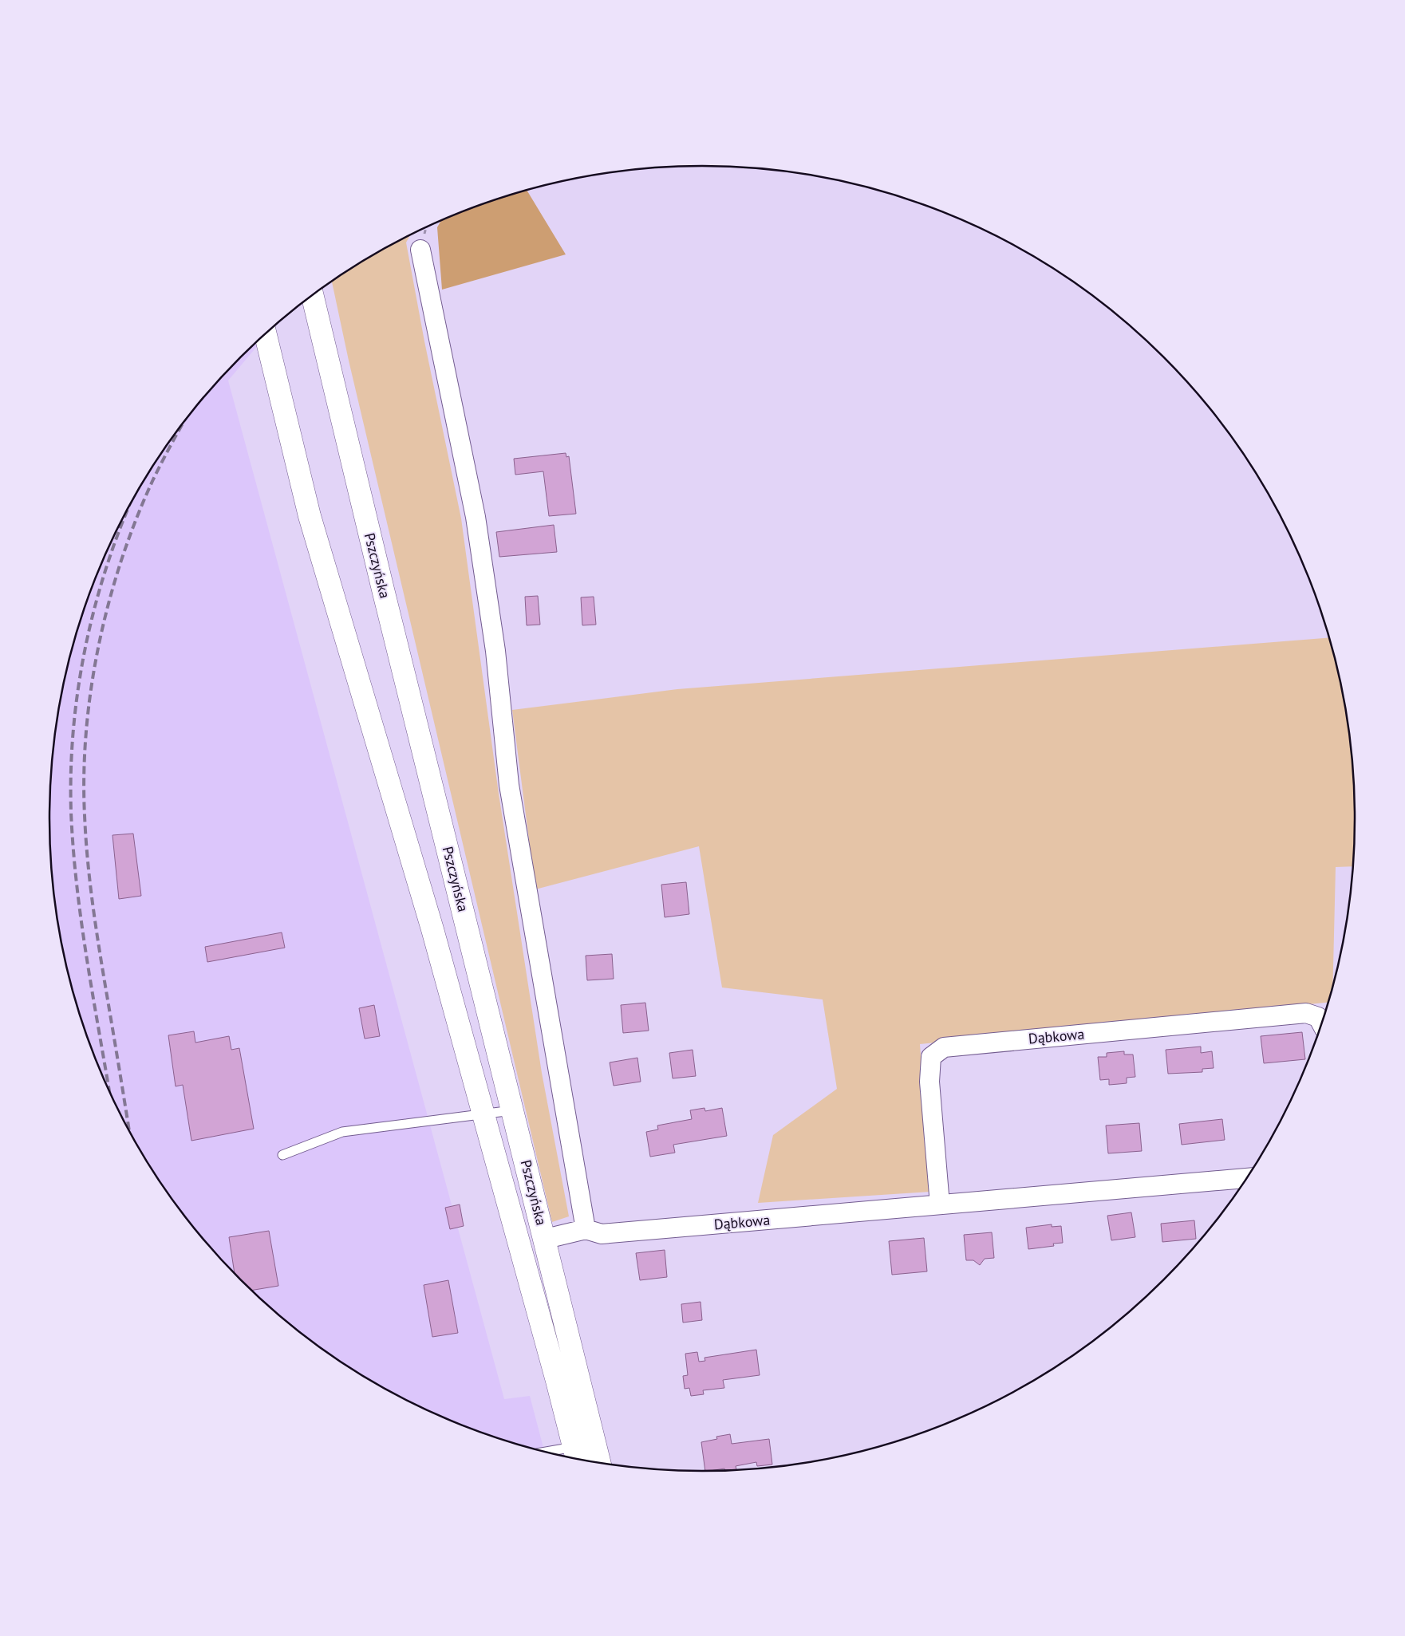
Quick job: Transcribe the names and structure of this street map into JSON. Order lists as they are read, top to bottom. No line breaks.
{"streets":{"main road":["Pszczyńska"],"street":["Dąbkowa"]},"crossings":[["Pszczyńska","Dąbkowa"]]}
